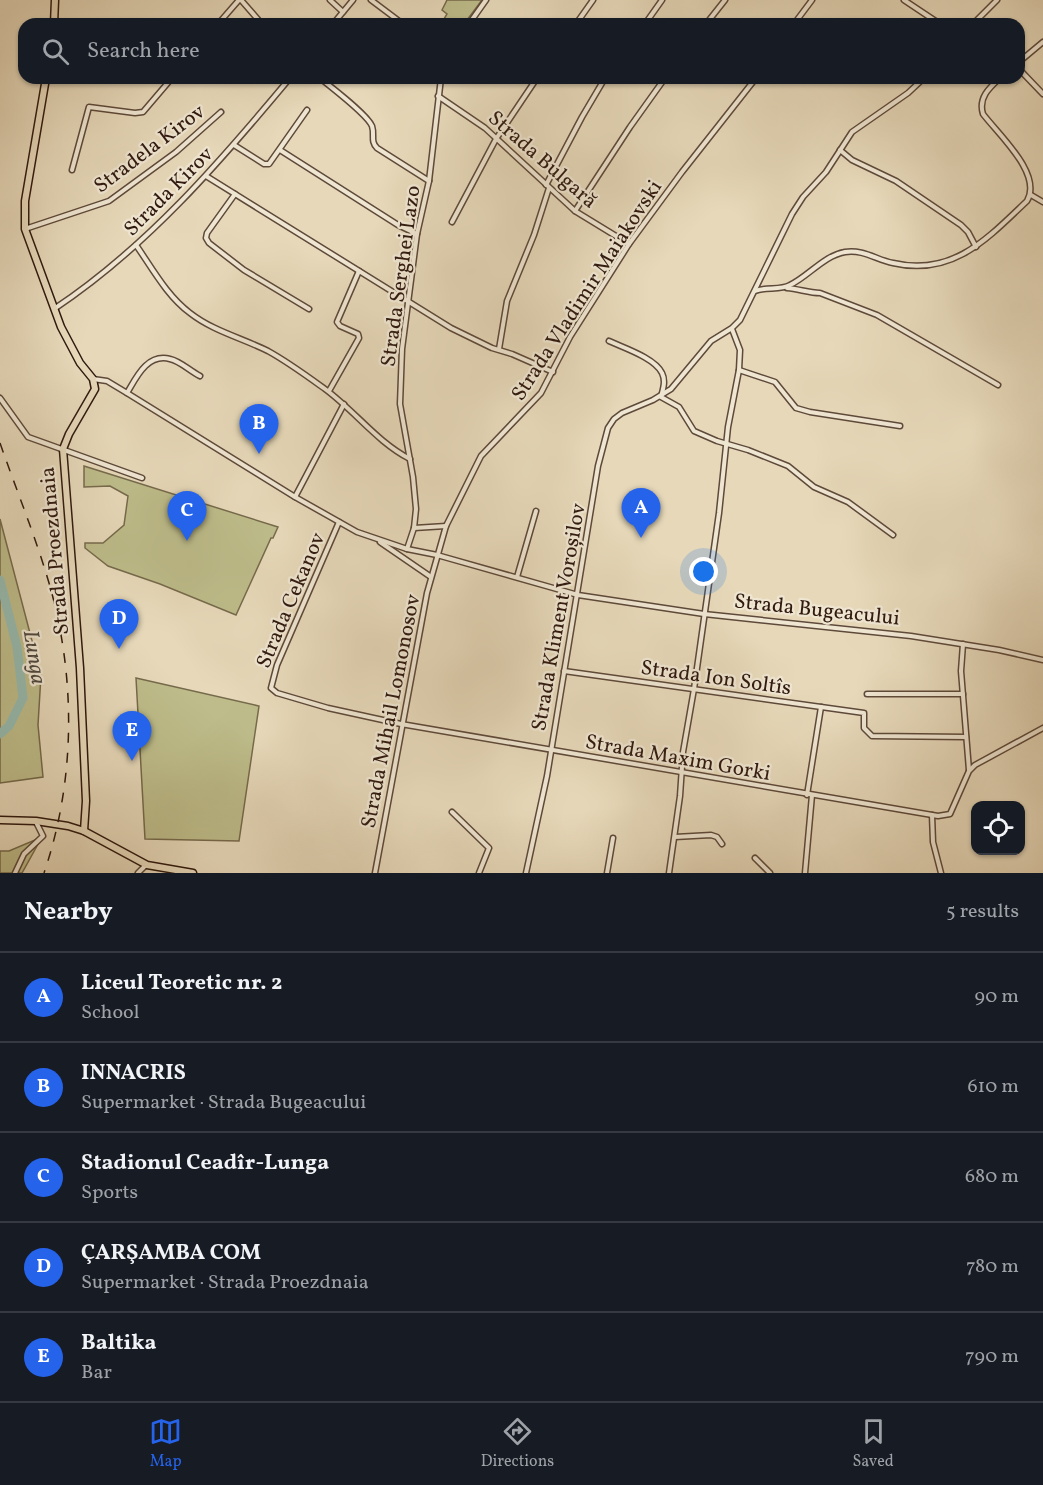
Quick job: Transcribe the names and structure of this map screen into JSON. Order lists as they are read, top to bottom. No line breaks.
{"streets":{"main road":["Strada Proezdnaia"],"street":["Stradela Kirov","Strada Bulgară","Strada Kirov","Strada Serghei Lazo","Strada Vladimir Maiakovski","Strada Cekanov","Strada Bugeacului","Strada Kliment Voroșilov","Strada Ion Soltîs","Strada Mihail Lomonosov","Strada Maxim Gorki"]},"crossings":[["Strada Bulgară","Strada Serghei Lazo"],["Strada Bulgară","Strada Vladimir Maiakovski"],["Strada Serghei Lazo","Strada Bugeacului"],["Strada Vladimir Maiakovski","Strada Bugeacului"],["Strada Vladimir Maiakovski","Strada Mihail Lomonosov"],["Strada Proezdnaia","Strada Bugeacului"],["Strada Cekanov","Strada Bugeacului"],["Strada Cekanov","Strada Maxim Gorki"],["Strada Bugeacului","Strada Kliment Voroșilov"],["Strada Bugeacului","Strada Mihail Lomonosov"],["Strada Kliment Voroșilov","Strada Ion Soltîs"],["Strada Kliment Voroșilov","Strada Maxim Gorki"],["Strada Mihail Lomonosov","Strada Maxim Gorki"]],"water":["Lunga"],"page":{"search":"Search here","pins":["B","A","C","D","E"],"heading":["Nearby","5 results"],"list":[{"mark":"A","name":"Liceul Teoretic nr. 2","note":"School","value":"90 m"},{"mark":"B","name":"INNACRIS","note":"Supermarket · Strada Bugeacului","value":"610 m"},{"mark":"C","name":"Stadionul Ceadîr-Lunga","note":"Sports","value":"680 m"},{"mark":"D","name":"ÇARŞAMBA COM","note":"Supermarket · Strada Proezdnaia","value":"780 m"},{"mark":"E","name":"Baltika","note":"Bar","value":"790 m"}],"nav":["Map","Directions","Saved"]}}
